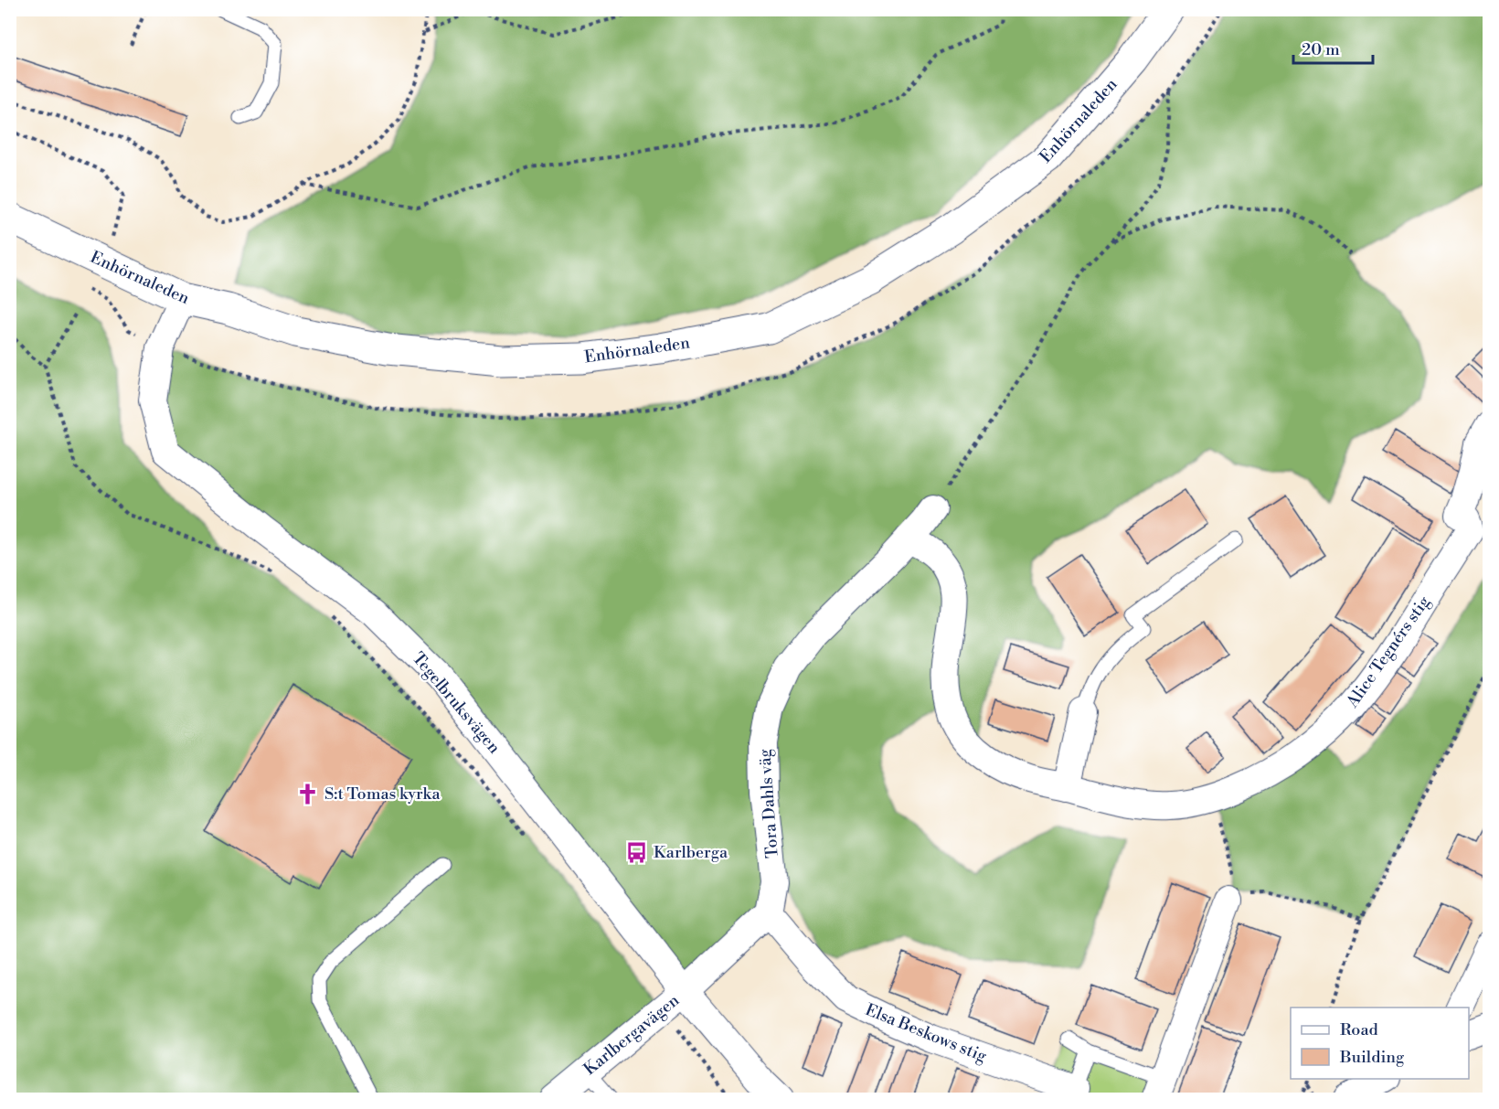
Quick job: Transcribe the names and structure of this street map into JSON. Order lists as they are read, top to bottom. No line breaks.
{"streets":{"street":["Enhörnaleden","Alice Tegnérs stig","Tegelbruksvägen","Tora Dahls väg","Elsa Beskows stig","Karlbergavägen"]},"crossings":[["Enhörnaleden","Tegelbruksvägen"],["Alice Tegnérs stig","Tora Dahls väg"],["Tegelbruksvägen","Karlbergavägen"],["Tora Dahls väg","Elsa Beskows stig"]],"places":{"church":["S:t Tomas kyrka"],"bus stop":["Karlberga"]},"legend":["Road","Building"],"scale_bar":"20 m"}
